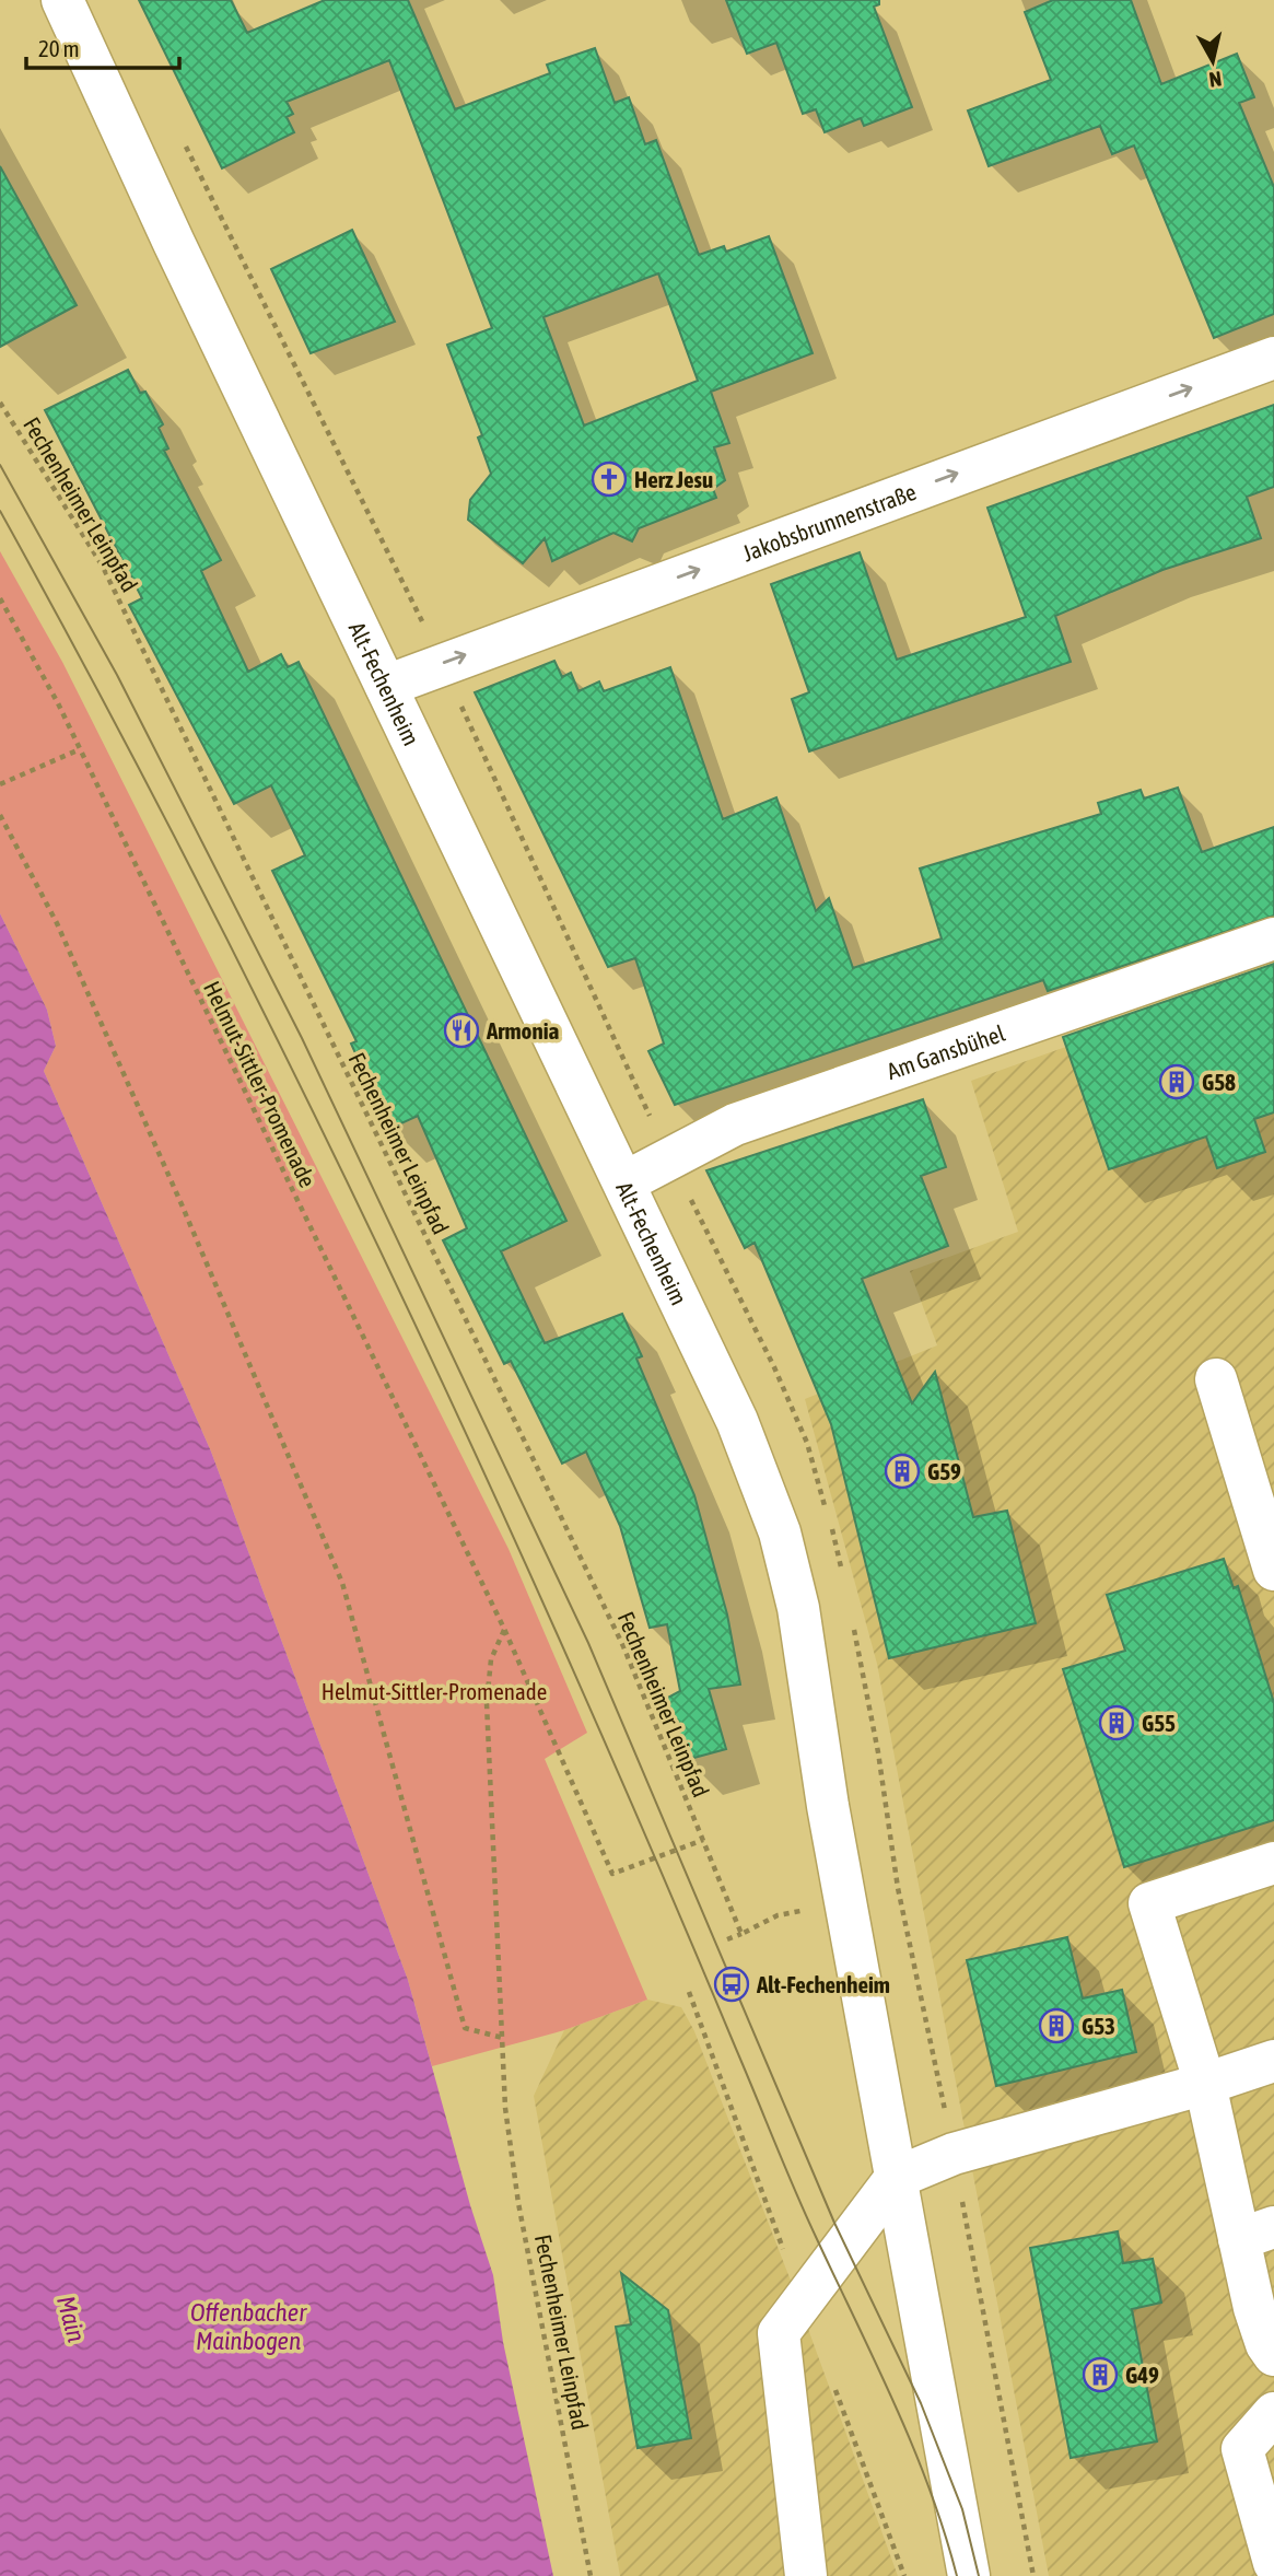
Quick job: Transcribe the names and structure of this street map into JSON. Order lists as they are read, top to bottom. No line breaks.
{"streets":{"street":["Jakobsbrunnenstraße","Alt-Fechenheim","Am Gansbühel"],"path":["Fechenheimer Leinpfad","Helmut-Sittler-Promenade"]},"crossings":[["Fechenheimer Leinpfad","Helmut-Sittler-Promenade"],["Jakobsbrunnenstraße","Alt-Fechenheim"],["Alt-Fechenheim","Am Gansbühel"]],"one_way":["Jakobsbrunnenstraße"],"water":["Offenbacher Mainbogen","Main"],"parks":["Helmut-Sittler-Promenade"],"places":{"church":["Herz Jesu"],"restaurant":["Armonia"],"building":["G58","G59","G55","G53","G49"],"bus stop":["Alt-Fechenheim"]},"scale_bar":"20 m","north":"bottom"}
